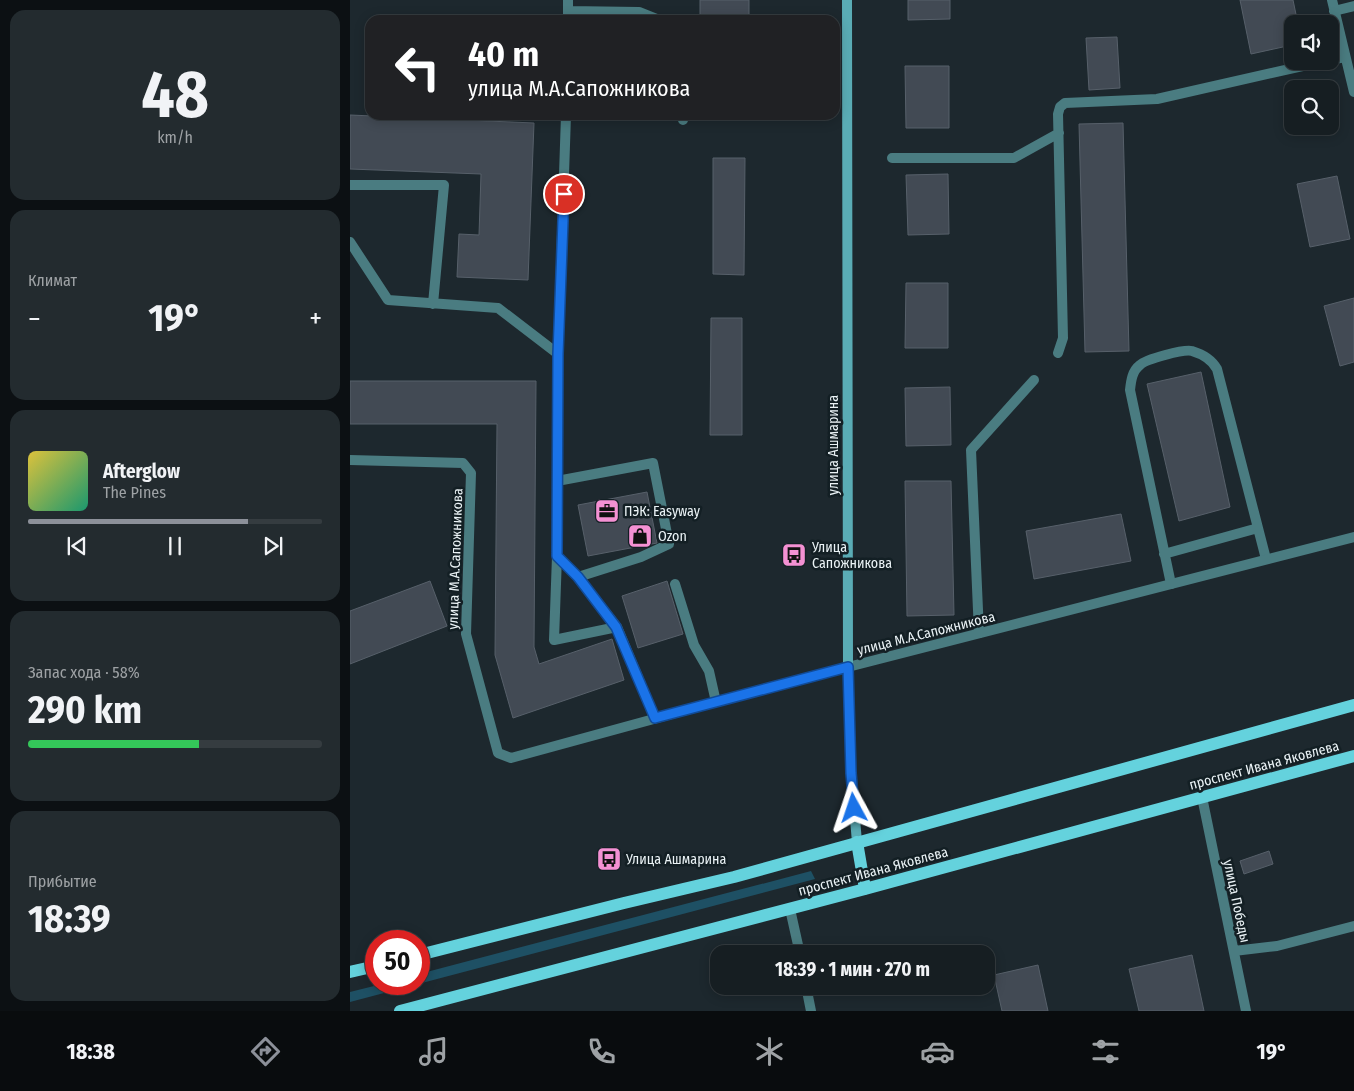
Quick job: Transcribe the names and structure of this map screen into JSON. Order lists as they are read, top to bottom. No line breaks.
{"streets":{"main road":["улица Ашмарина","проспект Ивана Яковлева"],"street":["улица М.А.Сапожникова","улица Победы"]},"crossings":[["улица Ашмарина","улица М.А.Сапожникова"],["улица Ашмарина","проспект Ивана Яковлева"],["проспект Ивана Яковлева","улица Победы"]],"places":{"office":["ПЭК: Easyway"],"shop":["Ozon"],"bus stop":["Улица Сапожникова","Улица Ашмарина"]},"page":{"tile":[["48","km/h"],"Климат",["Запас хода · 58%","290 km"],["Прибытие","18:39"]],"turn":["40 m","улица М.А.Сапожникова"],"heat":["−","19°","+"],"song":["Afterglow","The Pines"],"limit":"50","trip":"18:39 · 1 мин · 270 m","tabs":["18:38","19°"]}}
